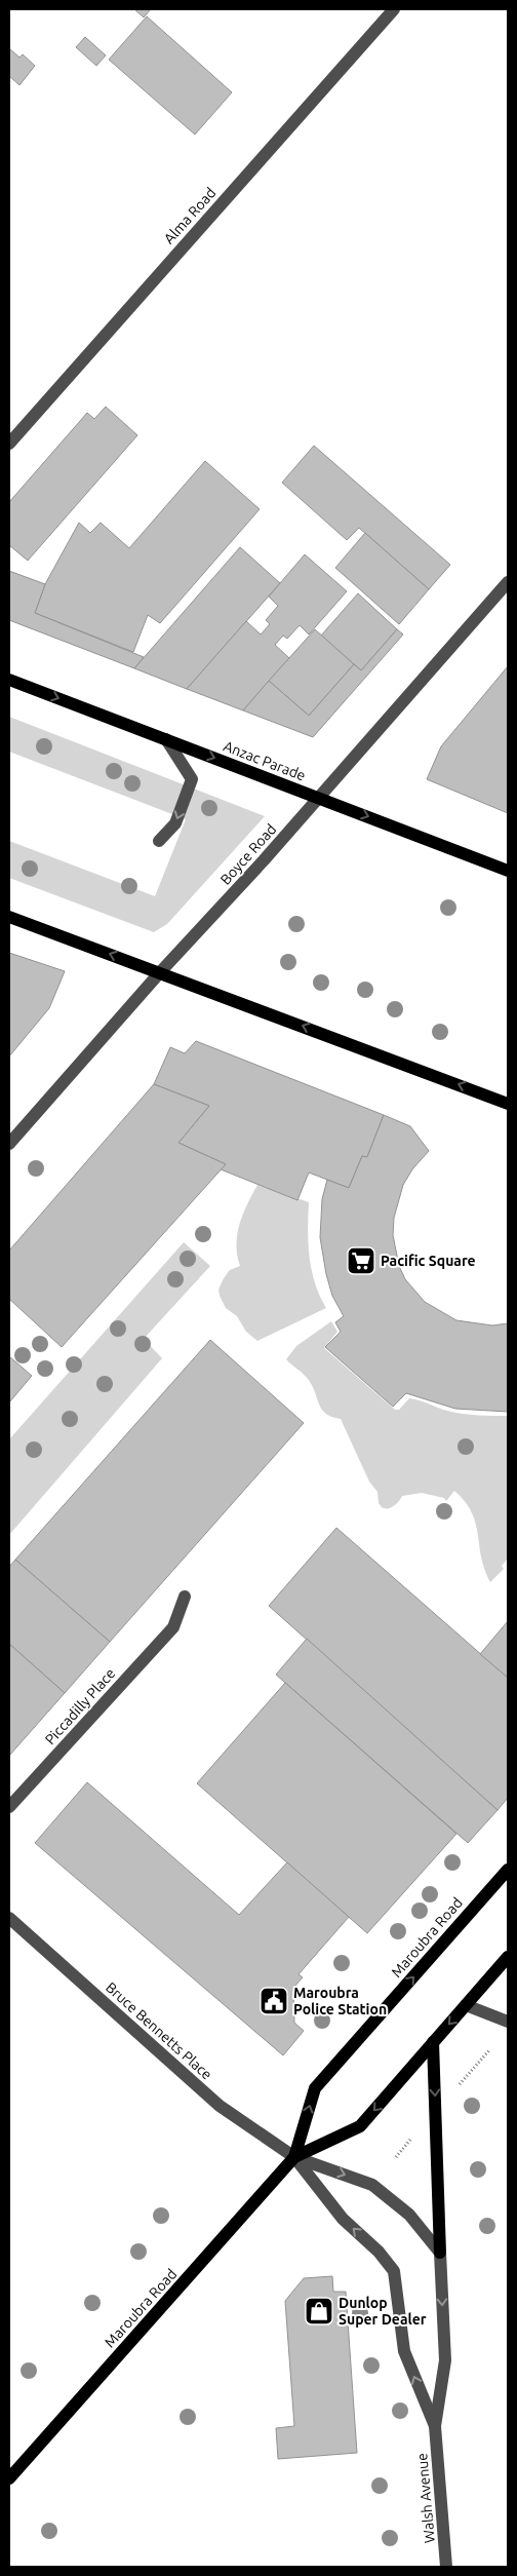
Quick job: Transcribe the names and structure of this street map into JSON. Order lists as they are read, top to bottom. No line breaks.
{"streets":{"main road":["Anzac Parade","Maroubra Road"],"street":["Alma Road","Boyce Road","Piccadilly Place","Bruce Bennetts Place","Walsh Avenue"]},"crossings":[["Anzac Parade","Boyce Road"],["Maroubra Road","Bruce Bennetts Place"],["Maroubra Road","Walsh Avenue"],["Bruce Bennetts Place","Walsh Avenue"]],"one_way":["Anzac Parade"],"places":{"supermarket":["Pacific Square"],"public building":["Maroubra Police Station"],"shop":["Dunlop Super Dealer"]}}
